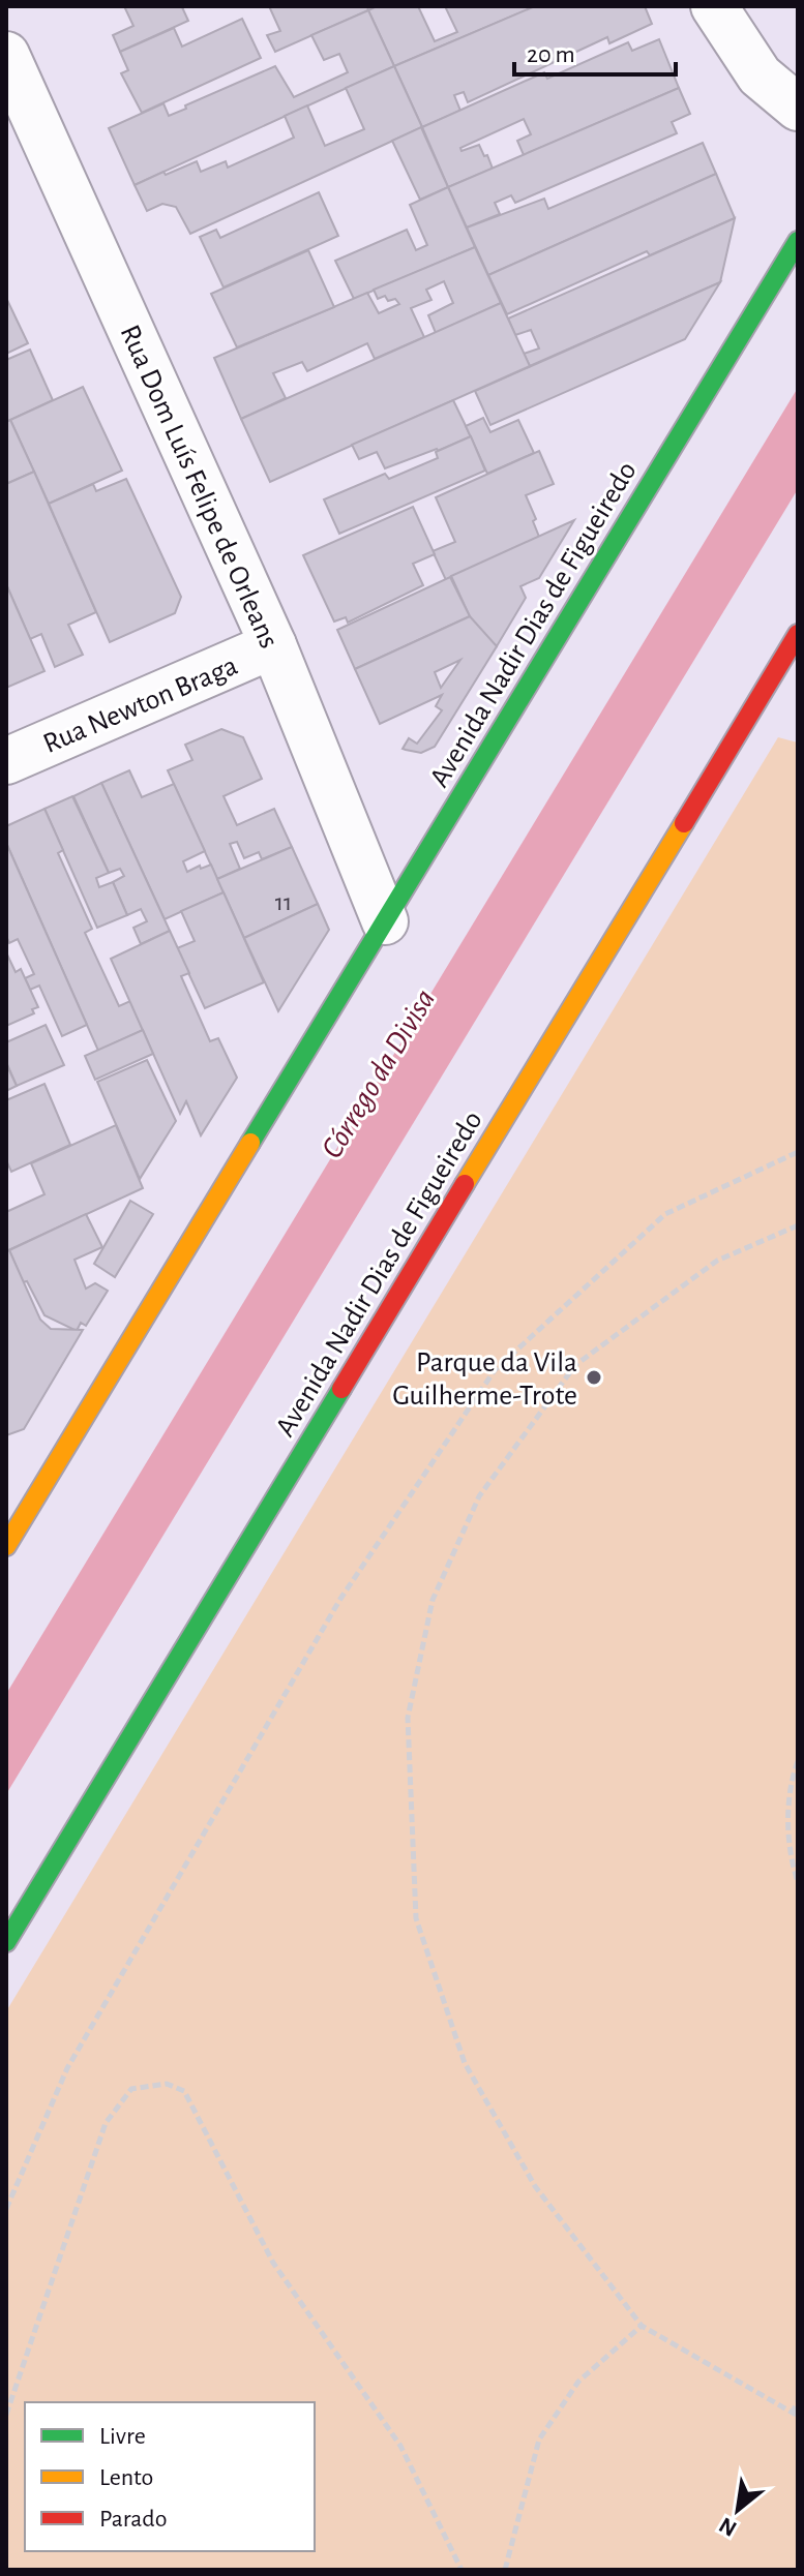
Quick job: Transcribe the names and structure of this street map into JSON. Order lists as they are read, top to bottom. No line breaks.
{"streets":{"main road":["Avenida Nadir Dias de Figueiredo"],"street":["Rua Dom Luís Felipe de Orleans","Rua Newton Braga"]},"crossings":[["Rua Dom Luís Felipe de Orleans","Avenida Nadir Dias de Figueiredo"],["Rua Dom Luís Felipe de Orleans","Rua Newton Braga"]],"water":["Córrego da Divisa"],"places":["Parque da Vila Guilherme-Trote"],"house_numbers":["11"],"legend":["Livre","Lento","Parado"],"scale_bar":"20 m","north":"bottom left"}
